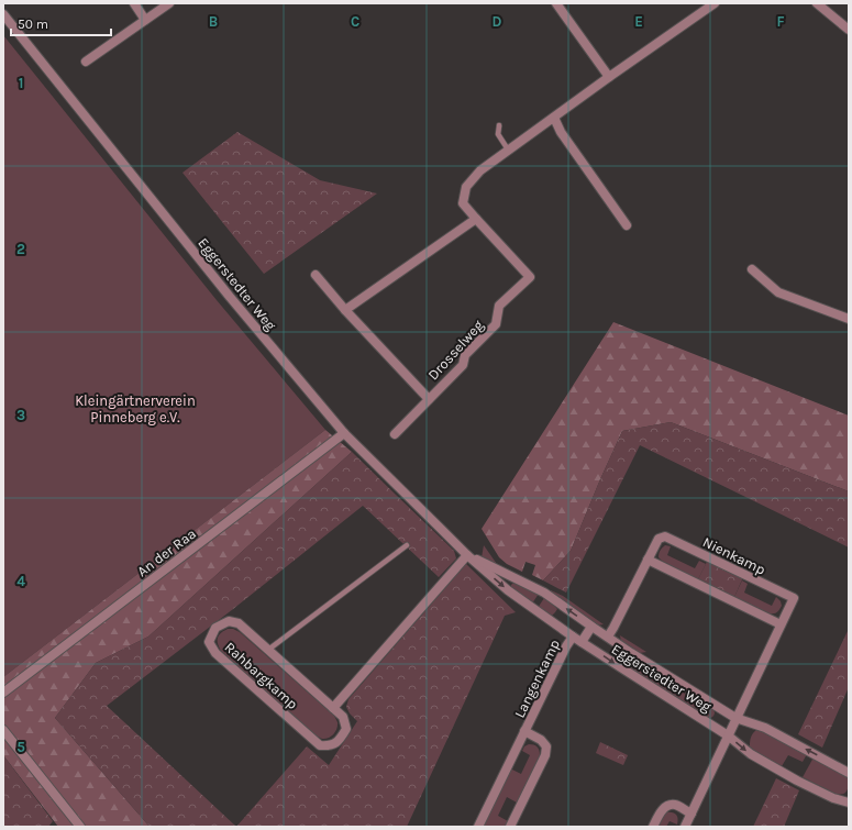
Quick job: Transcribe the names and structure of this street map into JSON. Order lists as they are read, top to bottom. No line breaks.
{"streets":{"street":["Eggerstedter Weg","Drosselweg","An der Raa","Nienkamp","Rahbargkamp","Langenkamp"]},"crossings":[["Eggerstedter Weg","An der Raa"],["Eggerstedter Weg","Nienkamp"],["Eggerstedter Weg","Langenkamp"]],"parks":["Kleingärtnerverein Pinneberg e.V."],"scale_bar":"50 m","grid":{"columns":["B","C","D","E","F"],"rows":["1","2","3","4","5"]}}
